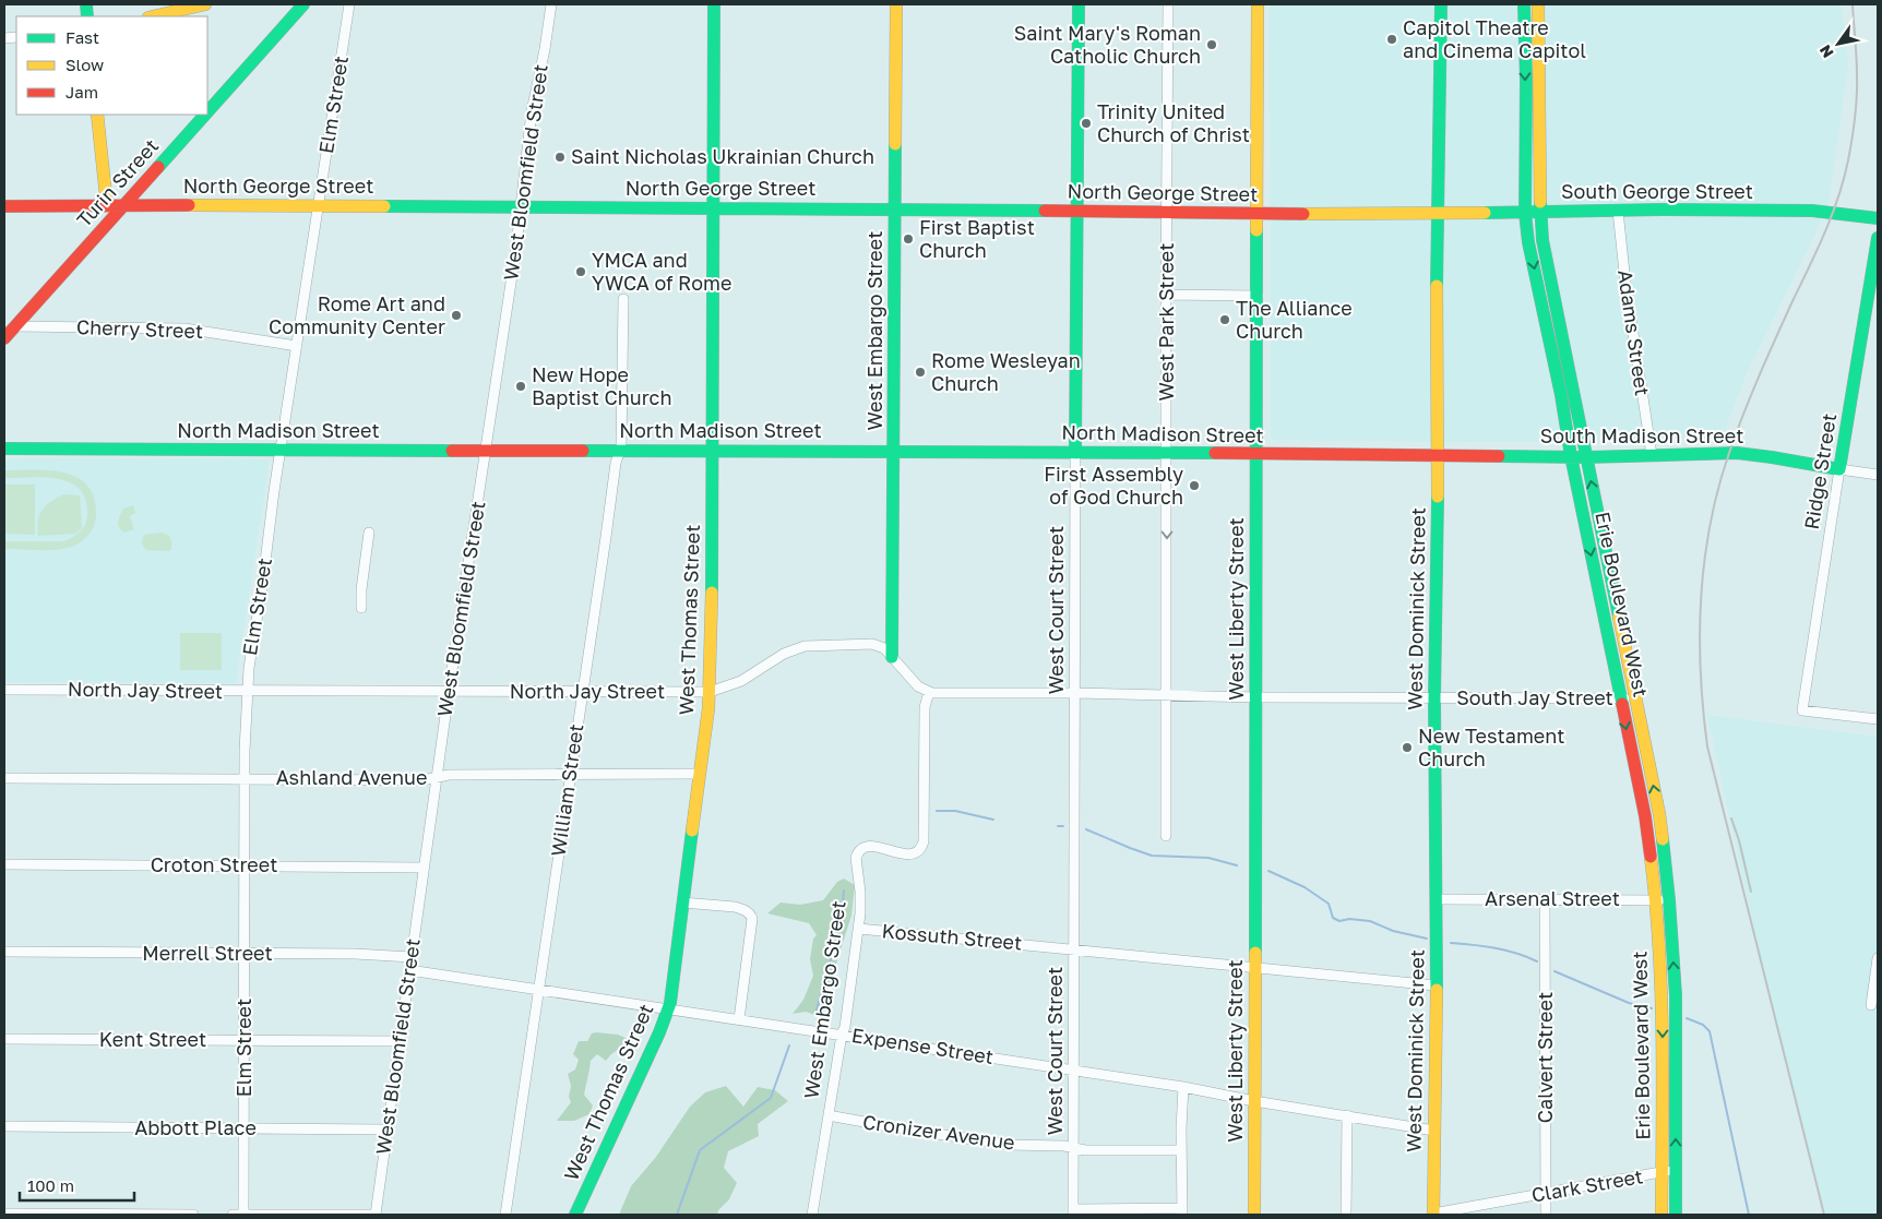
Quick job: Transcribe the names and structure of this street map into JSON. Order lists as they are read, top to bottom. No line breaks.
{"streets":{"street":["Elm Street","West Bloomfield Street","Turin Street","North George Street","South George Street","West Park Street","Cherry Street","West Embargo Street","Adams Street","North Madison Street","South Madison Street","Ridge Street","Erie Boulevard West","West Liberty Street","West Dominick Street","West Court Street","West Thomas Street","North Jay Street","South Jay Street","Ashland Avenue","William Street","Croton Street","Arsenal Street","Kossuth Street","Merrell Street","Kent Street","Expense Street","Calvert Street","Abbott Place","Cronizer Avenue","Clark Street"]},"crossings":[["Elm Street","North George Street"],["Elm Street","Cherry Street"],["Elm Street","North Madison Street"],["Elm Street","North Jay Street"],["Elm Street","Ashland Avenue"],["Elm Street","Croton Street"],["Elm Street","Merrell Street"],["Elm Street","Kent Street"],["Elm Street","Abbott Place"],["West Bloomfield Street","North George Street"],["West Bloomfield Street","North Madison Street"],["West Bloomfield Street","North Jay Street"],["West Bloomfield Street","Ashland Avenue"],["West Bloomfield Street","Croton Street"],["West Bloomfield Street","Merrell Street"],["West Bloomfield Street","Kent Street"],["West Bloomfield Street","Expense Street"],["West Bloomfield Street","Abbott Place"],["Turin Street","North George Street"],["Turin Street","Cherry Street"],["North George Street","South George Street"],["North George Street","West Park Street"],["North George Street","West Embargo Street"],["North George Street","West Liberty Street"],["North George Street","West Dominick Street"],["North George Street","West Court Street"],["North George Street","West Thomas Street"],["South George Street","Adams Street"],["South George Street","Erie Boulevard West"],["South George Street","West Dominick Street"],["West Park Street","North Madison Street"],["West Embargo Street","North Madison Street"],["West Embargo Street","North Jay Street"],["West Embargo Street","Kossuth Street"],["West Embargo Street","Expense Street"],["West Embargo Street","Cronizer Avenue"],["Adams Street","South Madison Street"],["North Madison Street","South Madison Street"],["North Madison Street","West Liberty Street"],["North Madison Street","West Dominick Street"],["North Madison Street","West Court Street"],["North Madison Street","West Thomas Street"],["North Madison Street","William Street"],["South Madison Street","Ridge Street"],["South Madison Street","Erie Boulevard West"],["South Madison Street","West Dominick Street"],["Erie Boulevard West","South Jay Street"],["Erie Boulevard West","Arsenal Street"],["Erie Boulevard West","Clark Street"],["West Liberty Street","Kossuth Street"],["West Liberty Street","Expense Street"],["West Dominick Street","South Jay Street"],["West Dominick Street","Arsenal Street"],["West Dominick Street","Kossuth Street"],["West Dominick Street","Expense Street"],["West Dominick Street","Clark Street"],["West Court Street","Kossuth Street"],["West Court Street","Expense Street"],["West Court Street","Cronizer Avenue"],["West Thomas Street","North Jay Street"],["West Thomas Street","Ashland Avenue"],["West Thomas Street","Expense Street"],["North Jay Street","William Street"],["Ashland Avenue","William Street"],["William Street","Expense Street"],["Arsenal Street","Calvert Street"],["Calvert Street","Clark Street"]],"places":["Capitol Theatre and Cinema Capitol","Saint Mary's Roman Catholic Church","Trinity United Church of Christ","Saint Nicholas Ukrainian Church","First Baptist Church","YMCA and YWCA of Rome","Rome Art and Community Center","The Alliance Church","Rome Wesleyan Church","New Hope Baptist Church","First Assembly of God Church","New Testament Church"],"legend":["Fast","Slow","Jam"],"scale_bar":"100 m","north":"bottom left"}
